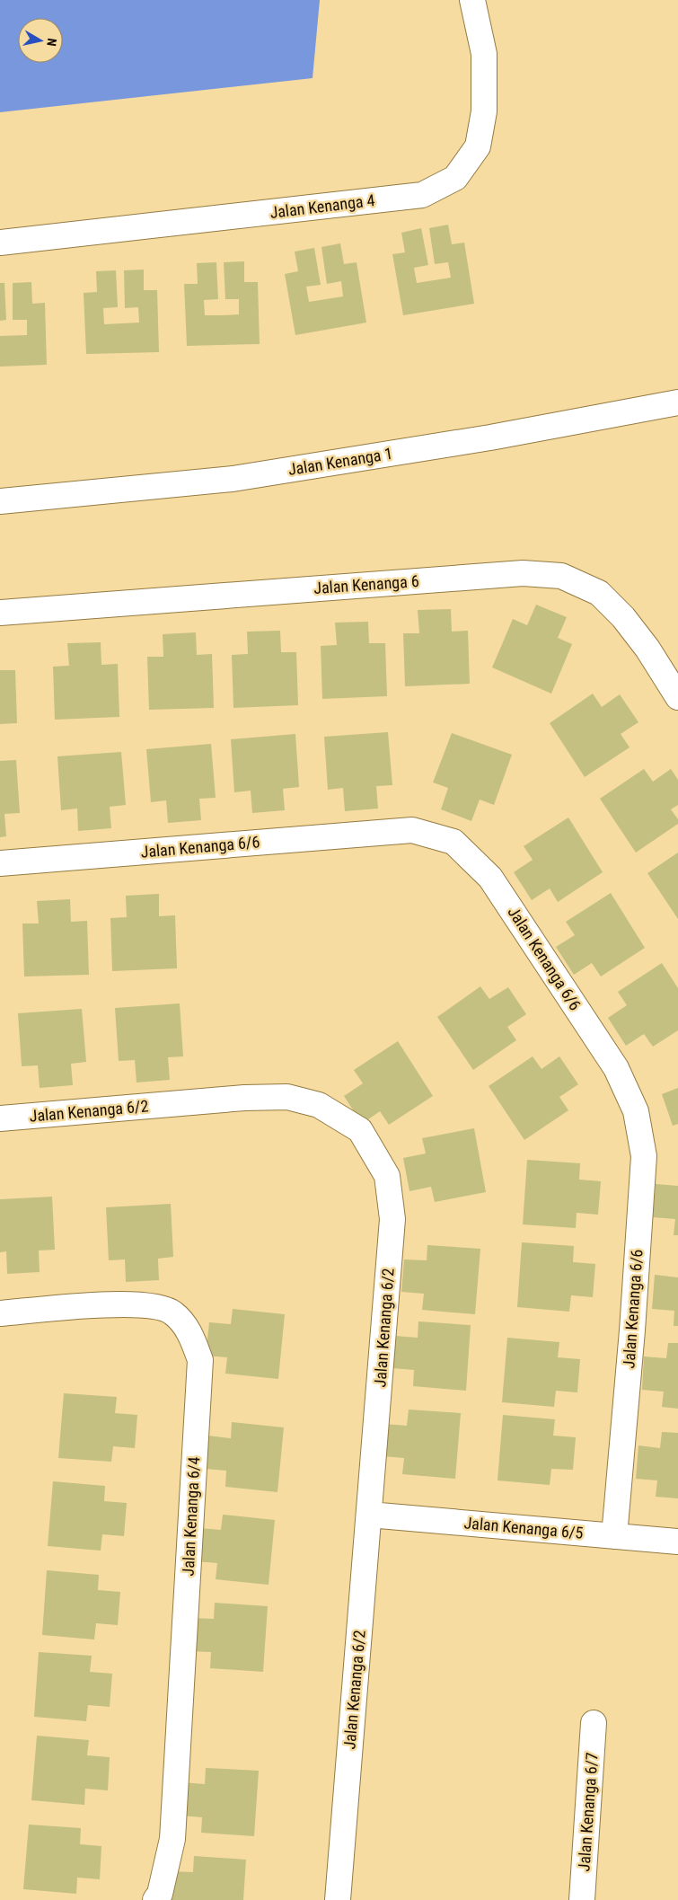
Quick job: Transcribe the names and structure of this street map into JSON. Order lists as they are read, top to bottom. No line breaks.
{"streets":{"street":["Jalan Kenanga 4","Jalan Kenanga 1","Jalan Kenanga 6","Jalan Kenanga 6/6","Jalan Kenanga 6/2","Jalan Kenanga 6/4","Jalan Kenanga 6/5","Jalan Kenanga 6/7"]},"crossings":[["Jalan Kenanga 6/6","Jalan Kenanga 6/5"],["Jalan Kenanga 6/2","Jalan Kenanga 6/5"]],"north":"right"}
